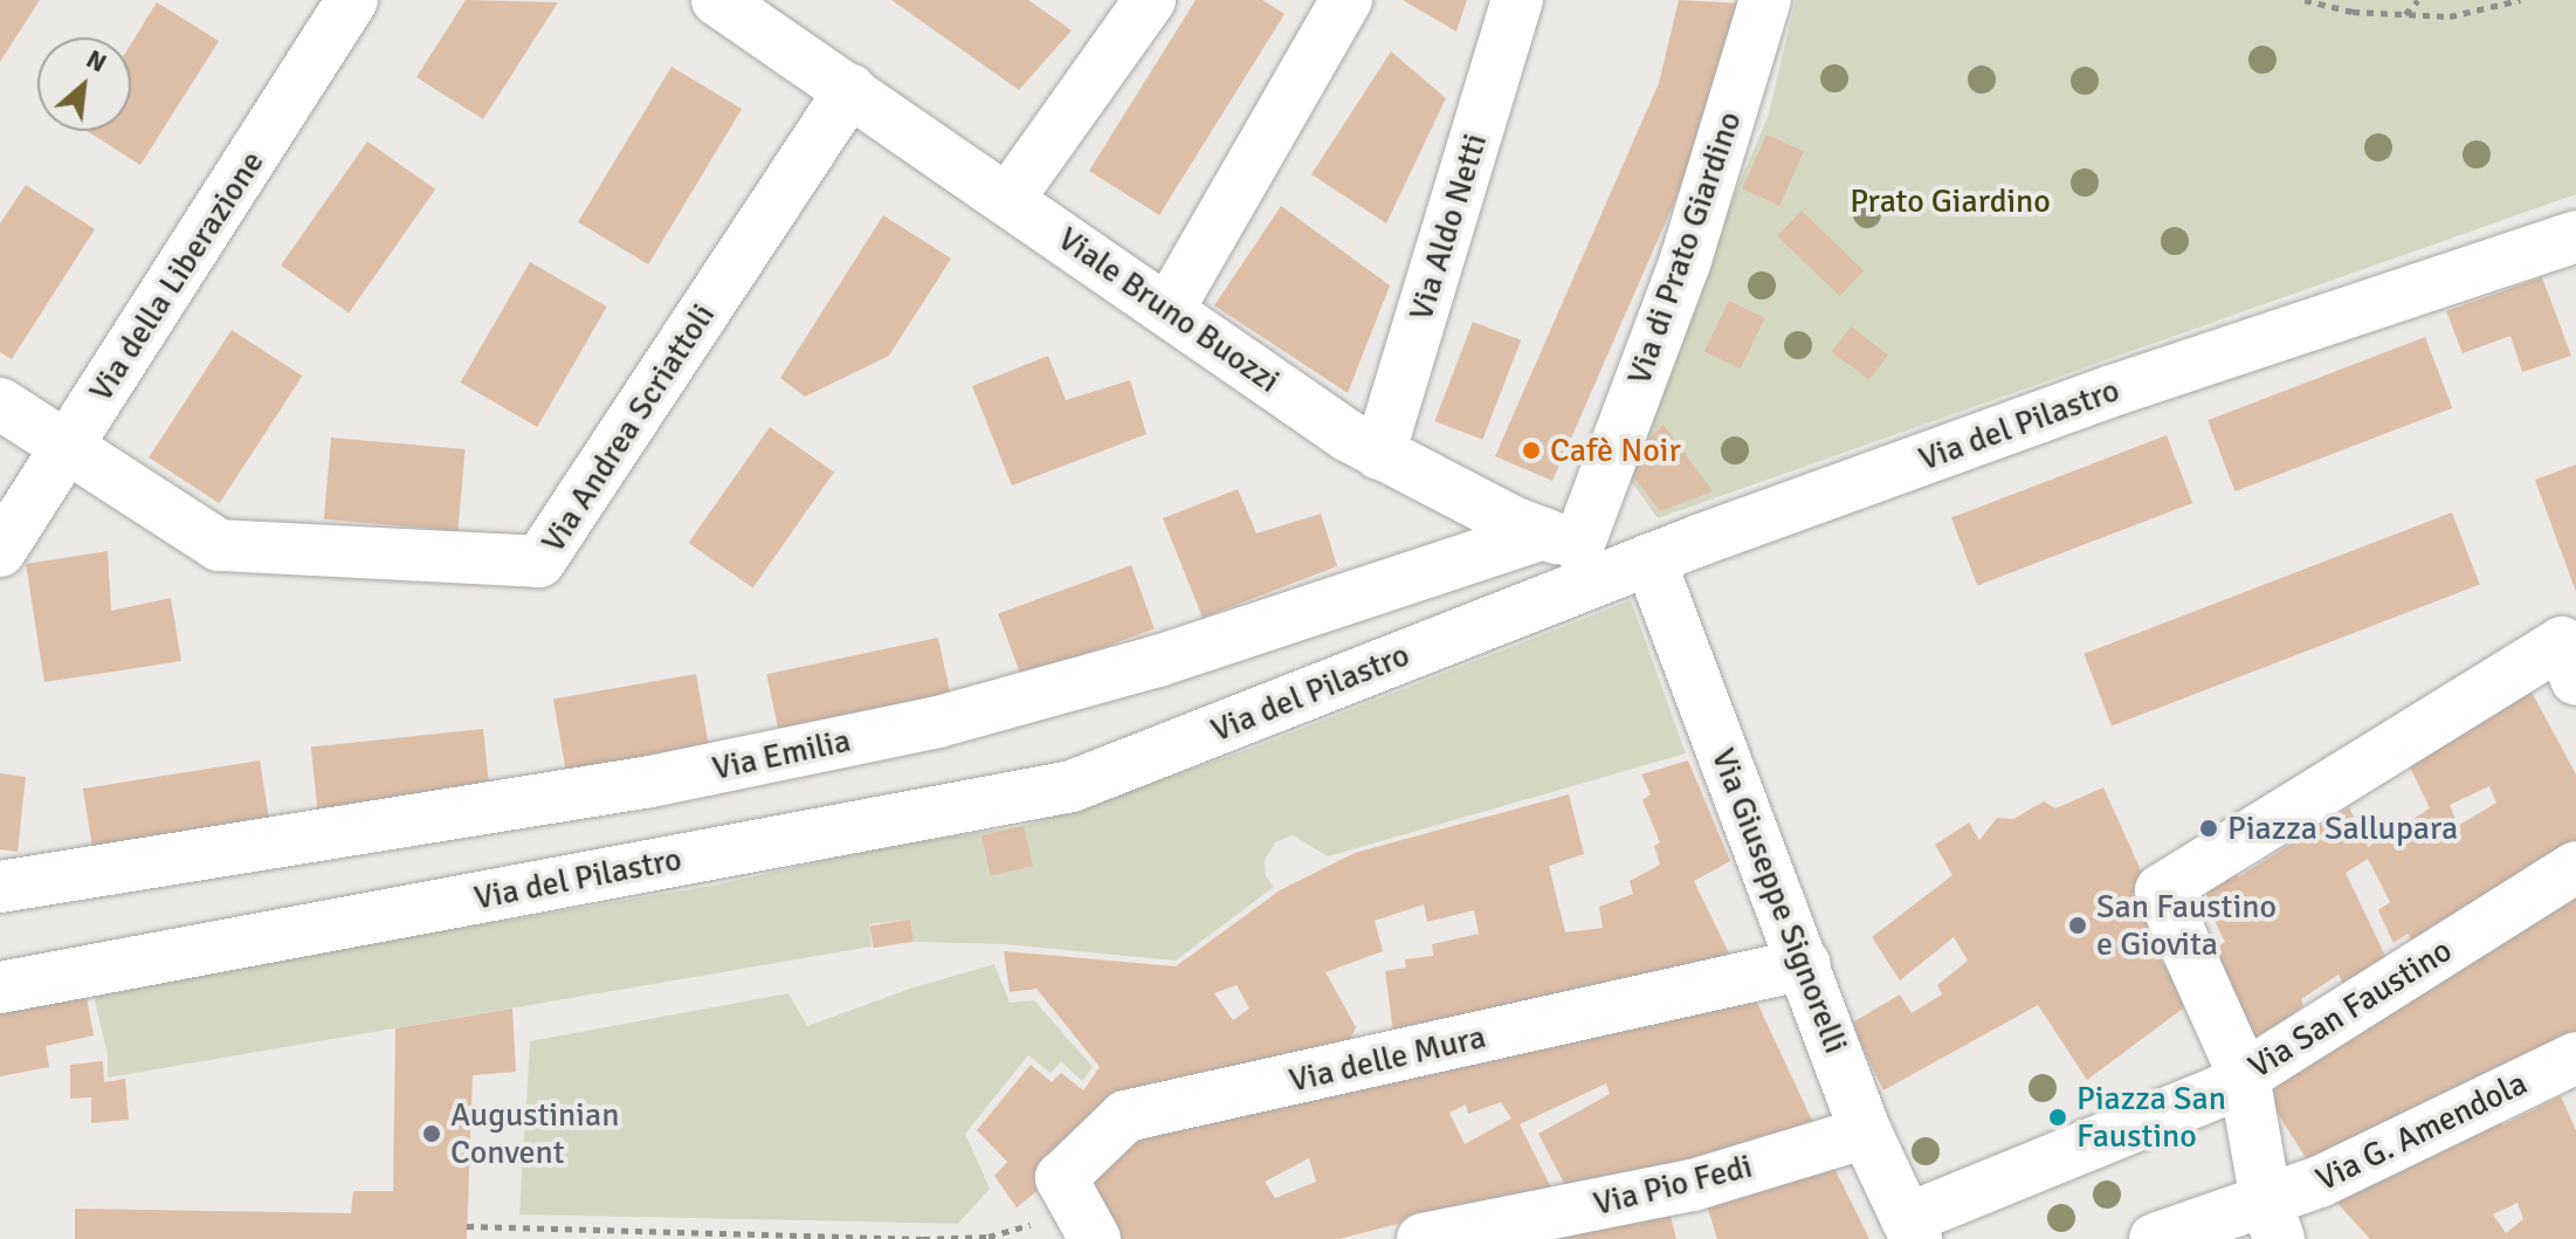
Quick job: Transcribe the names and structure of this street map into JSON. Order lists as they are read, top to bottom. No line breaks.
{"streets":{"street":["Via Aldo Netti","Via di Prato Giardino","Via della Liberazione","Viale Bruno Buozzi","Via del Pilastro","Via Andrea Scriattoli","Via Emilia","Via Giuseppe Signorelli","Via San Faustino","Via delle Mura","Via G. Amendola","Via Pio Fedi"]},"crossings":[["Via Aldo Netti","Viale Bruno Buozzi"],["Via di Prato Giardino","Viale Bruno Buozzi"],["Via di Prato Giardino","Via Emilia"],["Via della Liberazione","Via Andrea Scriattoli"],["Viale Bruno Buozzi","Via del Pilastro"],["Viale Bruno Buozzi","Via Andrea Scriattoli"],["Viale Bruno Buozzi","Via Emilia"],["Viale Bruno Buozzi","Via Giuseppe Signorelli"],["Via del Pilastro","Via Giuseppe Signorelli"],["Via Giuseppe Signorelli","Via San Faustino"],["Via Giuseppe Signorelli","Via delle Mura"],["Via Giuseppe Signorelli","Via Pio Fedi"]],"parks":["Prato Giardino"],"places":["Cafè Noir","Piazza Sallupara","San Faustino e Giovita","Piazza San Faustino","Augustinian Convent"],"north":"top right"}
